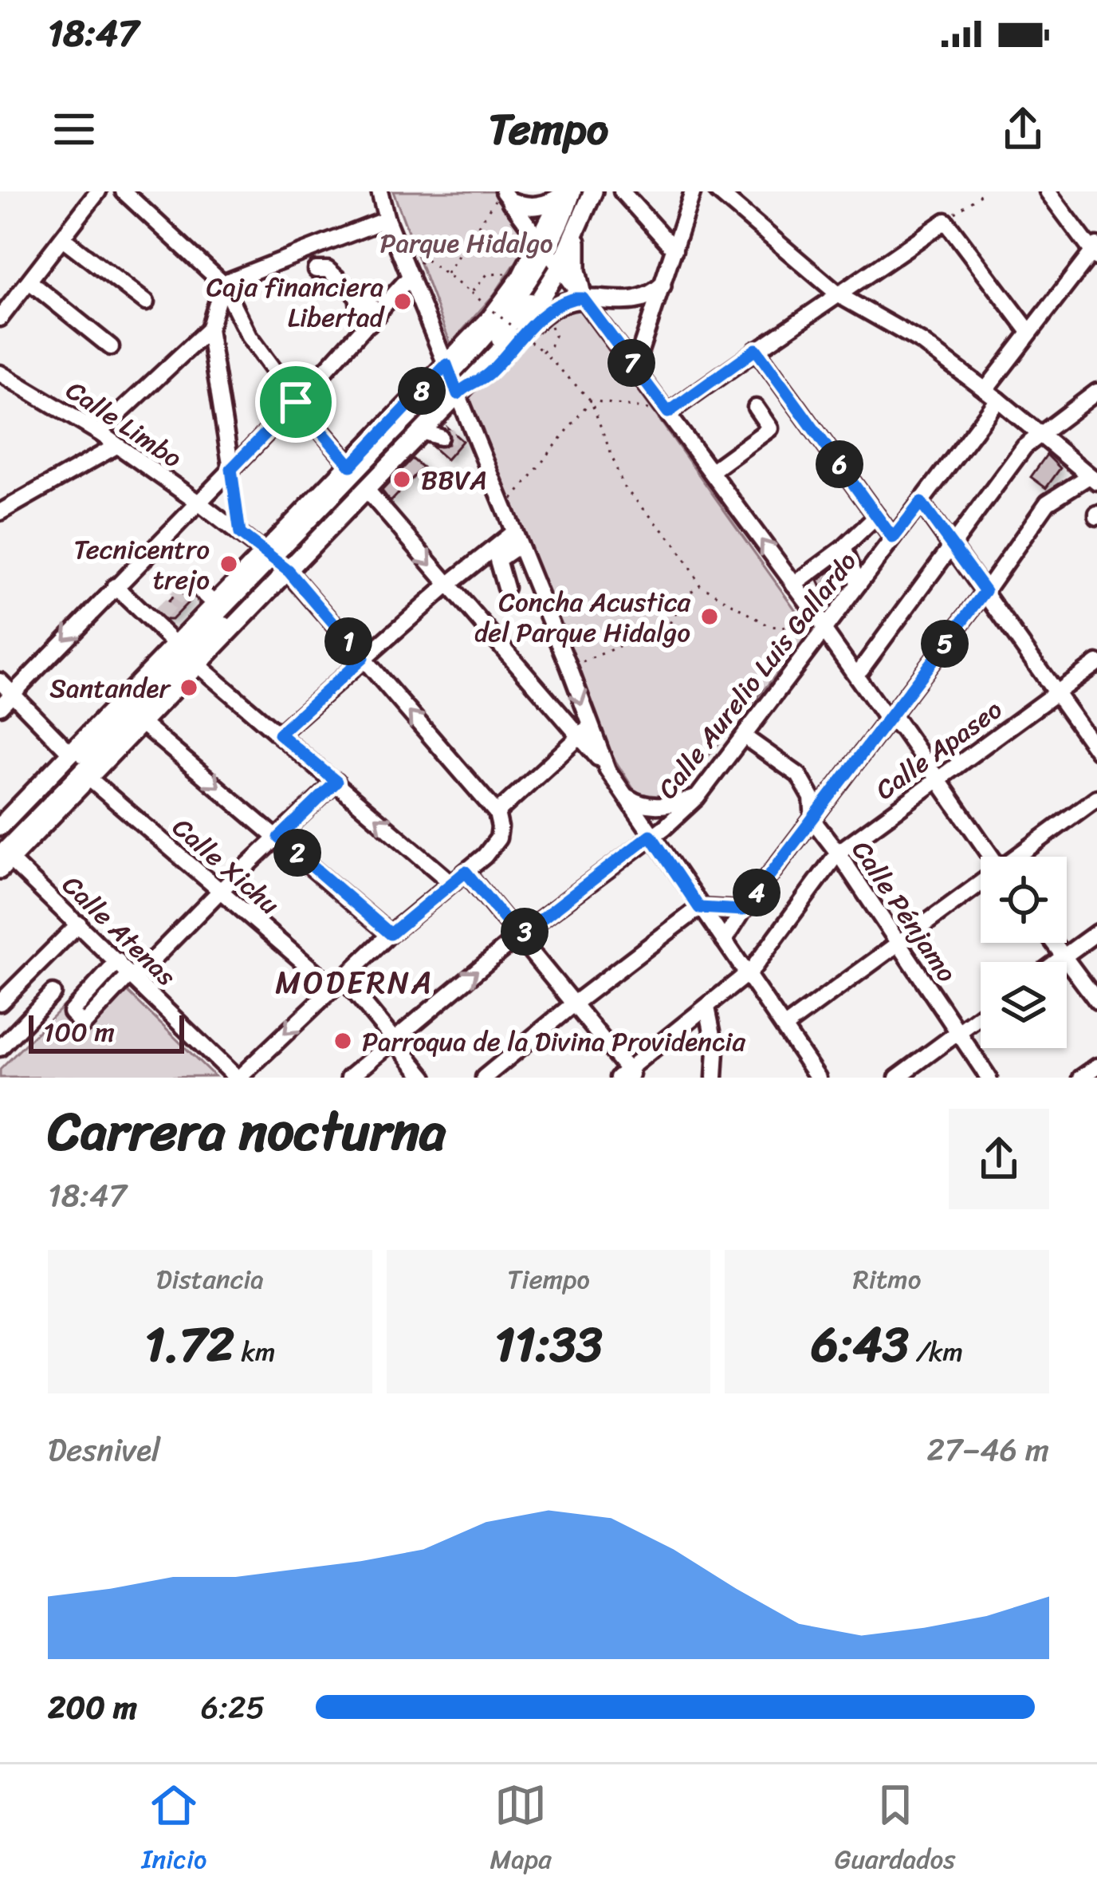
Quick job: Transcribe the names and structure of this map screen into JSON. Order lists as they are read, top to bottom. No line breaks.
{"streets":{"street":["Calle Limbo","Calle Aurelio Luis Gallardo","Calle Apaseo","Calle Xichu","Calle Pénjamo","Calle Atenas"]},"crossings":[["Calle Aurelio Luis Gallardo","Calle Xichu"],["Calle Aurelio Luis Gallardo","Calle Pénjamo"],["Calle Apaseo","Calle Pénjamo"]],"districts":["MODERNA"],"parks":["Parque Hidalgo"],"places":["Caja financiera Libertad","BBVA","Tecnicentro trejo","Concha Acustica del Parque Hidalgo","Santander","Parroqua de la Divina Providencia"],"scale_bar":"100 m","page":{"status":"18:47","header":"Tempo","pins":["7","8","6","1","5","2","4","3"],"scale":"100 m","heading":["Carrera nocturna","18:47"],"stats":[["Distancia","1.72 km"],["Tiempo","11:33"],["Ritmo","6:43 /km"]],"chart":["Desnivel","27–46 m"],"list":[{"name":"200 m","note":"6:25"}],"tabs":["Inicio","Mapa","Guardados"]}}
